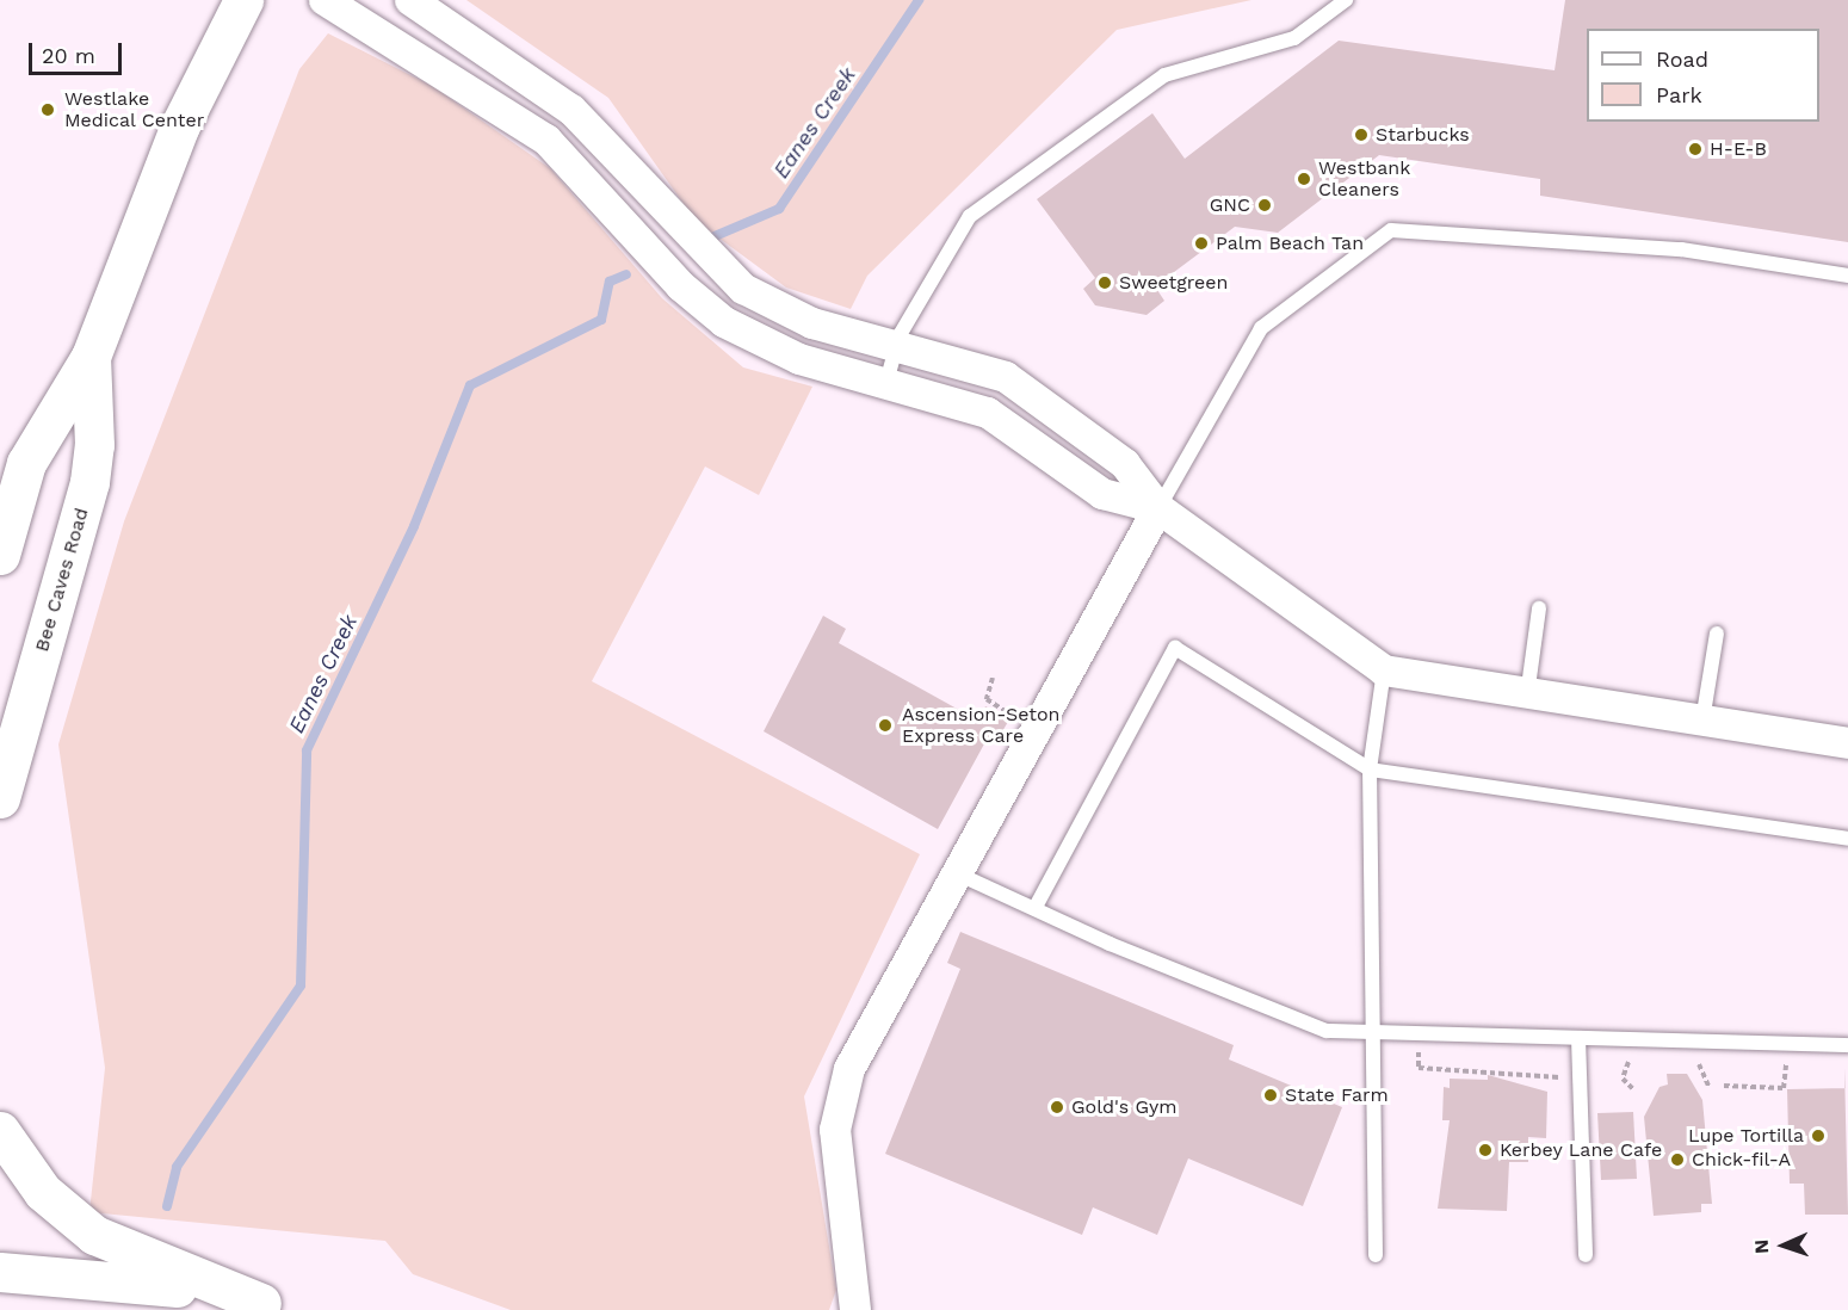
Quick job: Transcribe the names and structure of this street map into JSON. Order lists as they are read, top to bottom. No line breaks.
{"streets":{"main road":["Bee Caves Road"]},"water":["Eanes Creek"],"places":["Westlake Medical Center","Starbucks","H-E-B","Westbank Cleaners","GNC","Palm Beach Tan","Sweetgreen","Ascension-Seton Express Care","State Farm","Gold's Gym","Lupe Tortilla","Kerbey Lane Cafe","Chick-fil-A"],"legend":["Road","Park"],"scale_bar":"20 m","north":"left"}
